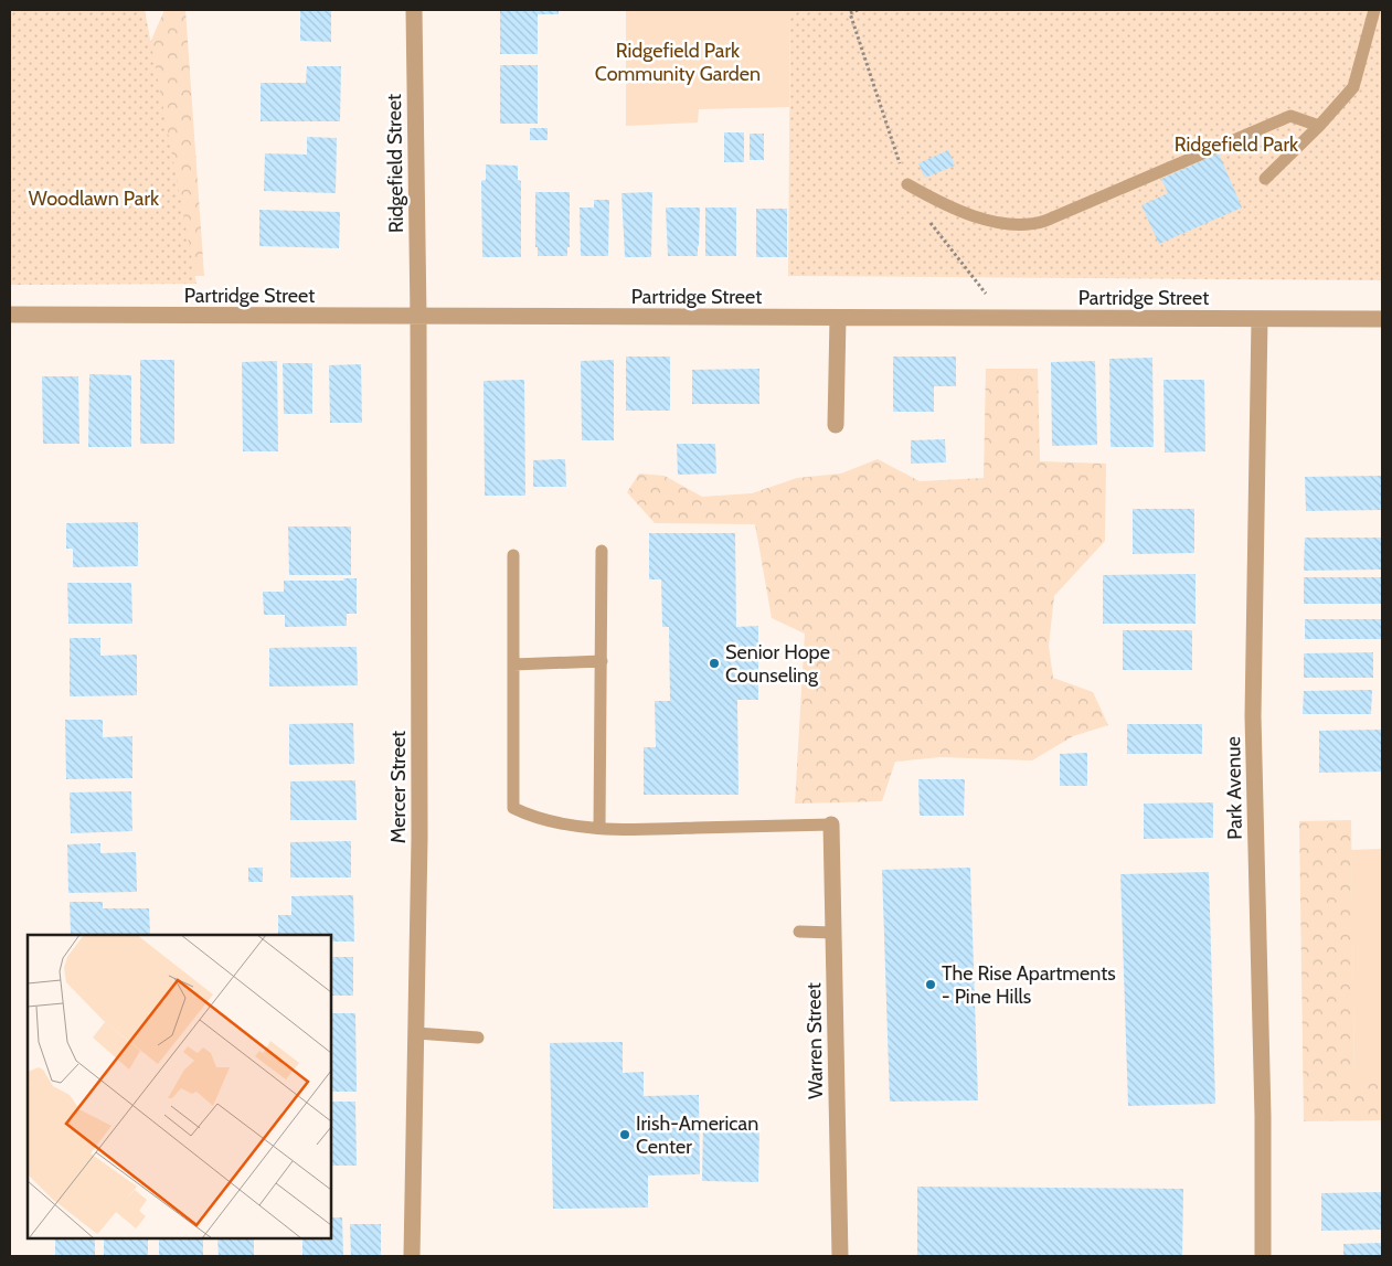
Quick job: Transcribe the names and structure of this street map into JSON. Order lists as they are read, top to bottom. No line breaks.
{"streets":{"street":["Ridgefield Street","Partridge Street","Mercer Street","Park Avenue","Warren Street"]},"crossings":[["Ridgefield Street","Partridge Street"],["Ridgefield Street","Mercer Street"],["Partridge Street","Mercer Street"],["Partridge Street","Park Avenue"]],"parks":["Ridgefield Park Community Garden","Ridgefield Park","Woodlawn Park"],"places":["Senior Hope Counseling","The Rise Apartments - Pine Hills","Irish-American Center"]}
